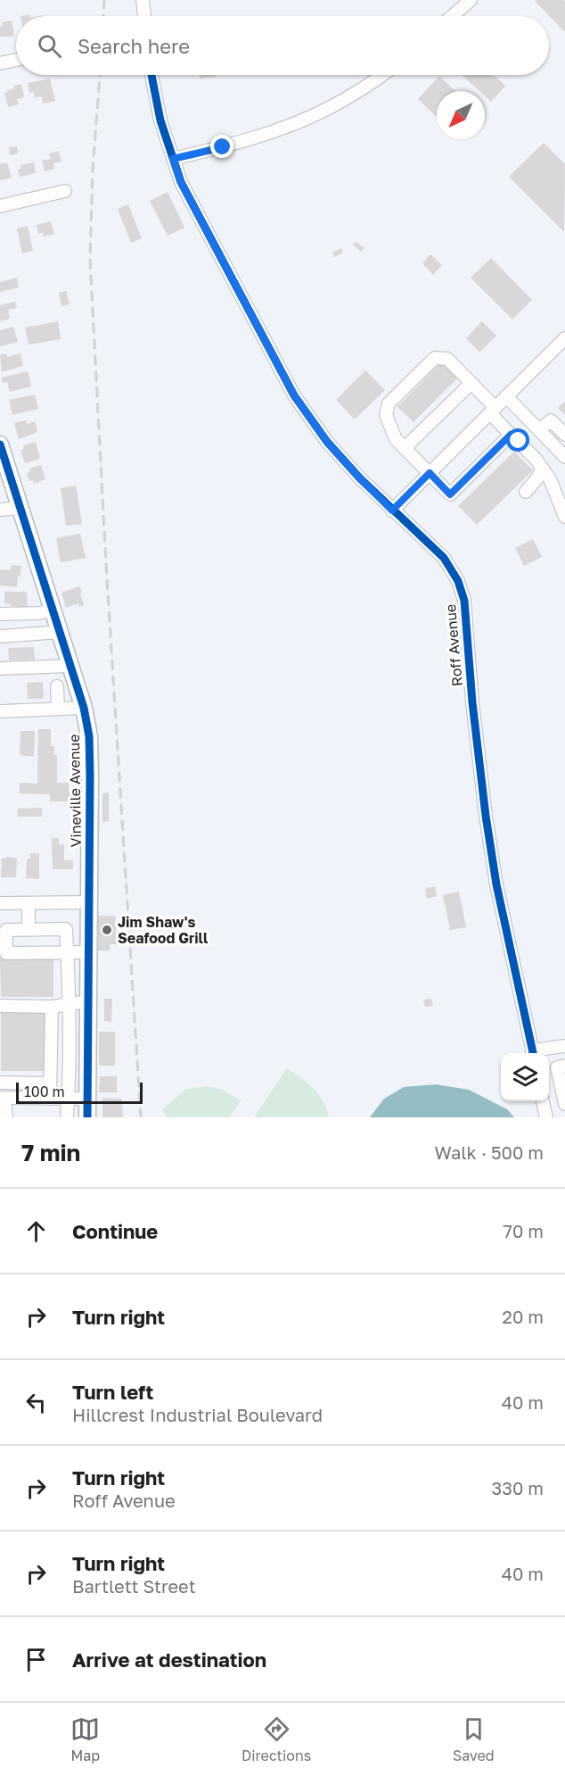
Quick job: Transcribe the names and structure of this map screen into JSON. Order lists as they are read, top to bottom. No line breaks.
{"streets":{"main road":["Vineville Avenue"],"street":["Roff Avenue"]},"places":["Jim Shaw's Seafood Grill"],"scale_bar":"100 m","north":"bottom left","page":{"search":"Search here","scale":"100 m","heading":["7 min","Walk · 500 m"],"list":[["Continue","70 m"],["Turn right","20 m"],["Turn left","Hillcrest Industrial Boulevard","40 m"],["Turn right","Roff Avenue","330 m"],["Turn right","Bartlett Street","40 m"],"Arrive at destination"],"nav":["Map","Directions","Saved"]}}
